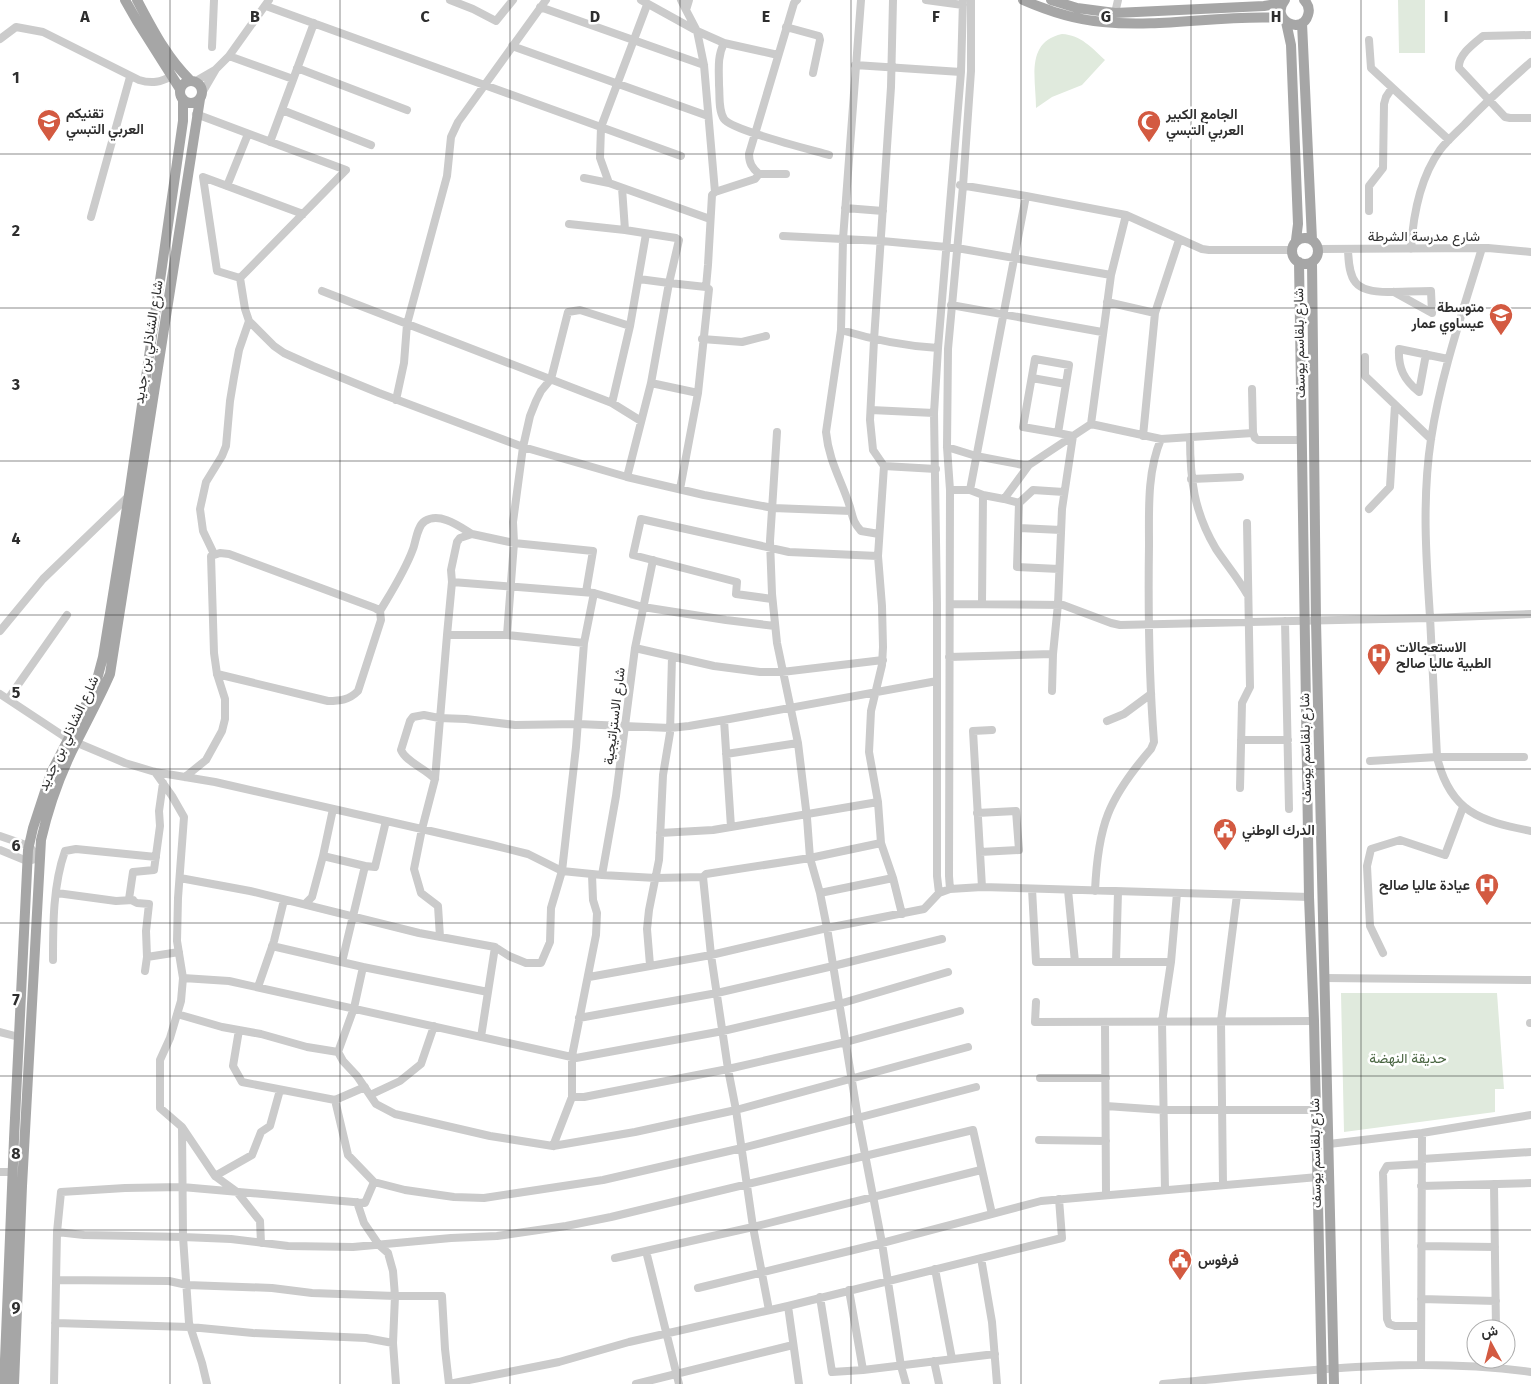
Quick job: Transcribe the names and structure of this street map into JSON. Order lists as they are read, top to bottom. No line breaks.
{"streets":{"main road":["شارع الشاذلي بن جديد","شارع بلقاسم يوسف"],"street":["شارع مدرسة الشرطة","شارع الاستراتيجية"]},"crossings":[["شارع مدرسة الشرطة","شارع بلقاسم يوسف"]],"parks":["حديقة النهضة"],"places":{"school or university":["تقنيكم العربي التبسي","متوسطة عيساوي عمار"],"mosque":["الجامع الكبير العربي التبسي"],"hospital":["الاستعجالات الطبية عاليا صالح","عيادة عاليا صالح"],"public building":["الدرك الوطني","فرفوس"]},"north":"top","grid":{"columns":["A","B","C","D","E","F","G","H","I"],"rows":["1","2","3","4","5","6","7","8","9"]}}
